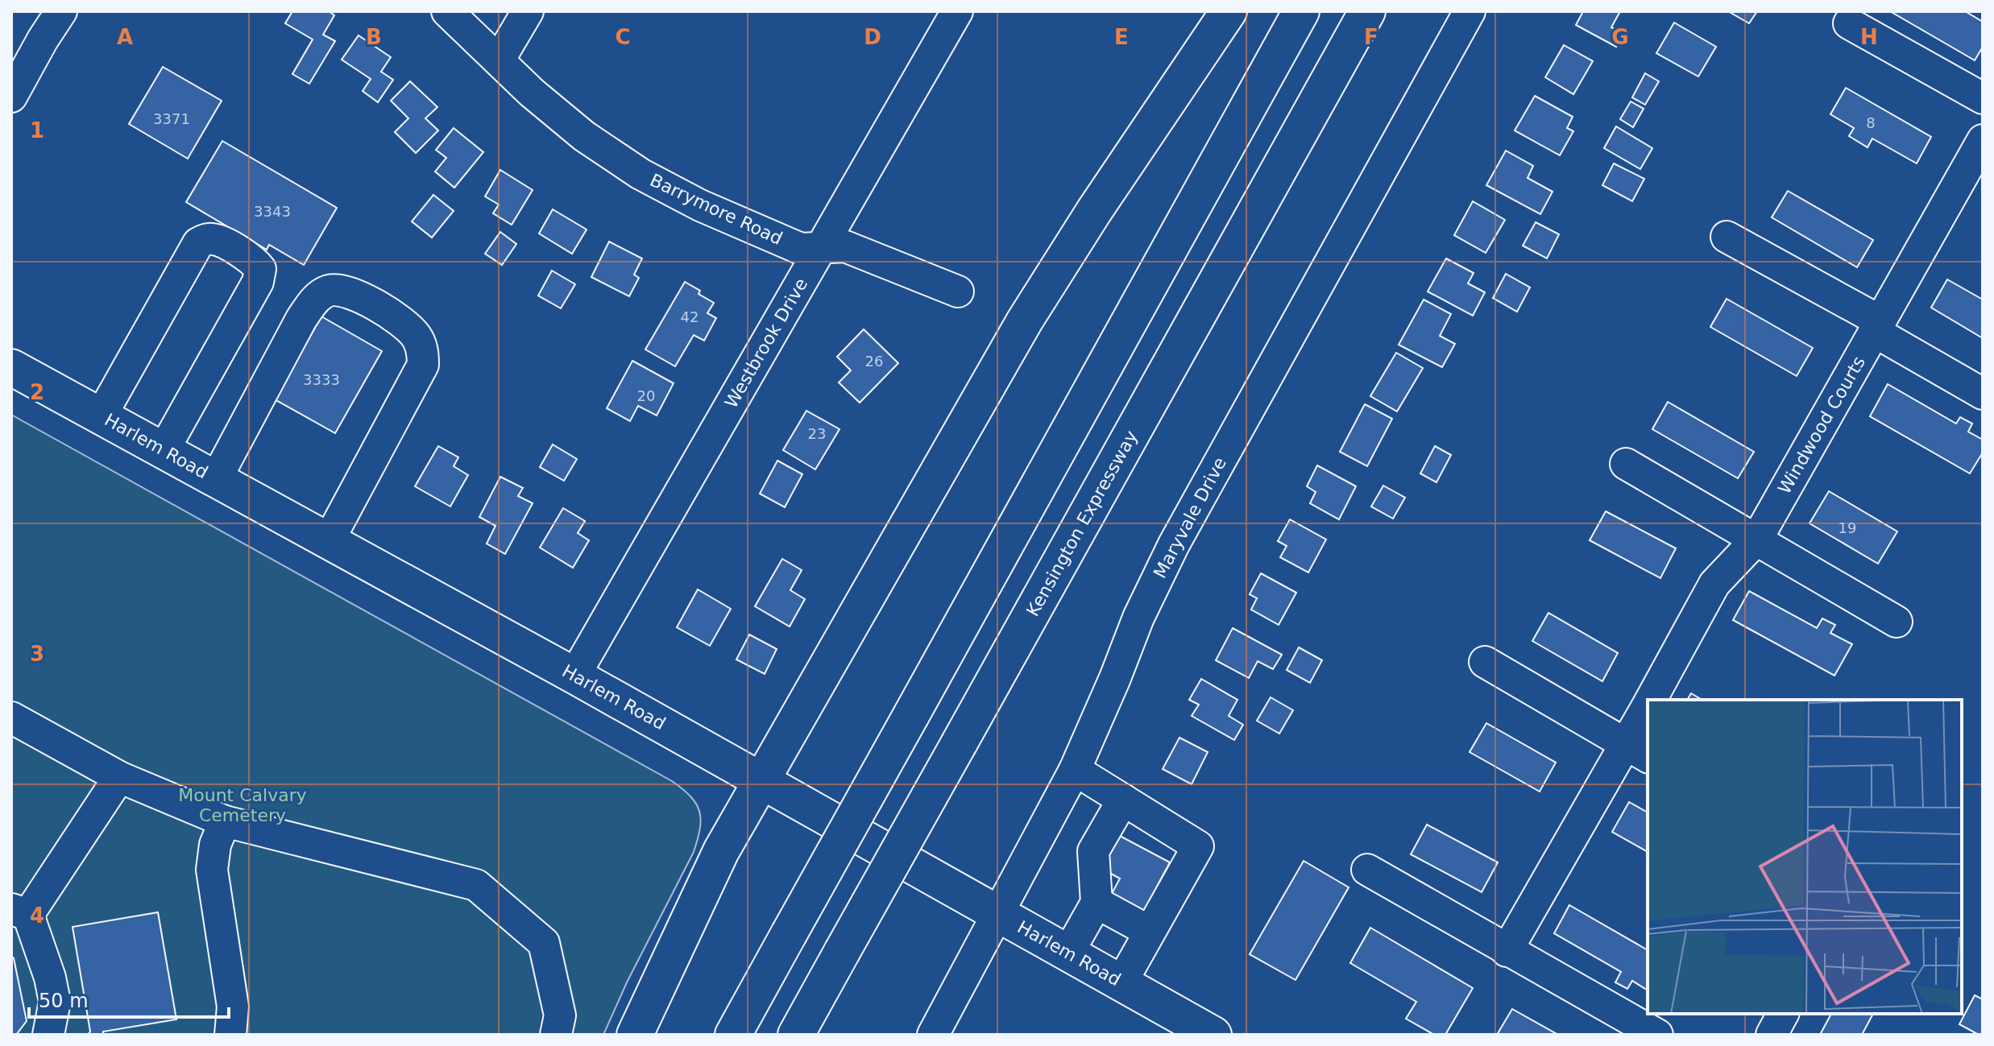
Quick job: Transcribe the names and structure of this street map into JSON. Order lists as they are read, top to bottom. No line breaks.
{"streets":{"main road":["Harlem Road","Kensington Expressway"],"street":["Barrymore Road","Westbrook Drive","Windwood Courts","Maryvale Drive"]},"crossings":[["Barrymore Road","Westbrook Drive"],["Westbrook Drive","Harlem Road"],["Harlem Road","Maryvale Drive"]],"parks":["Mount Calvary Cemetery"],"house_numbers":["3371","8","3343","42","26","3333","20","23","19"],"scale_bar":"50 m","grid":{"columns":["A","B","C","D","E","F","G","H"],"rows":["1","2","3","4"]}}
